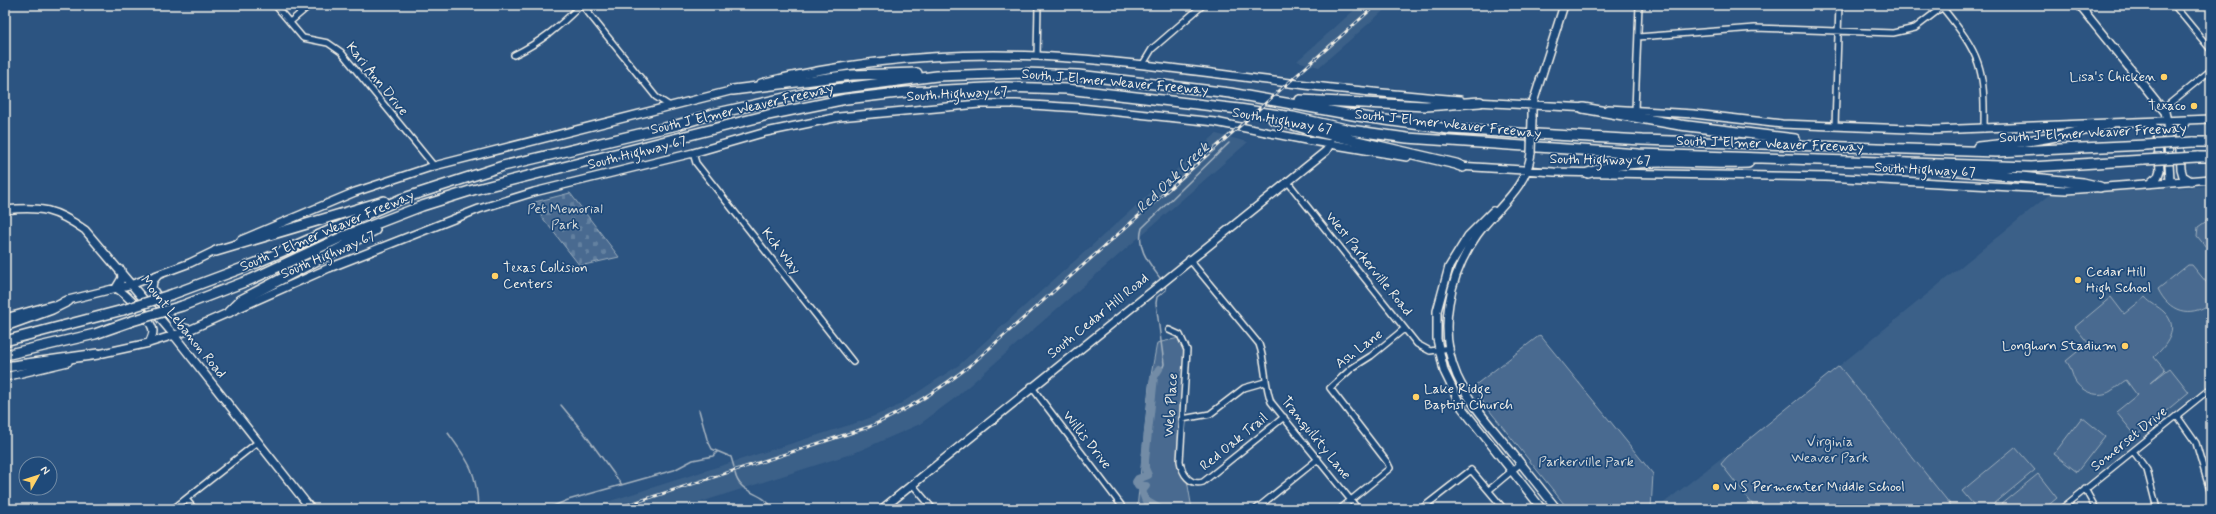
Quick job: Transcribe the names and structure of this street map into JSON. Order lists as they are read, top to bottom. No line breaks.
{"streets":{"highway":["South J Elmer Weaver Freeway"],"main road":["South Highway 67","South Cedar Hill Road","Mount Lebanon Road"],"street":["Kari Ann Drive","Kck Way","West Parkerville Road","Ash Lane","Web Place","Tranquility Lane","Somerset Drive","Willis Drive","Red Oak Trail"]},"crossings":[["South Highway 67","Kck Way"],["South Highway 67","South Cedar Hill Road"],["South Highway 67","Mount Lebanon Road"],["West Parkerville Road","South Cedar Hill Road"],["West Parkerville Road","Ash Lane"],["South Cedar Hill Road","Tranquility Lane"],["South Cedar Hill Road","Willis Drive"],["Ash Lane","Tranquility Lane"],["Web Place","Red Oak Trail"],["Tranquility Lane","Red Oak Trail"]],"water":["Red Oak Creek"],"parks":["Pet Memorial Park","Virginia Weaver Park","Parkerville Park"],"places":["Lisa's Chicken","Texaco","Texas Collision Centers","Cedar Hill High School","Longhorn Stadium","Lake Ridge Baptist Church","W S Permenter Middle School"],"north":"top right"}
